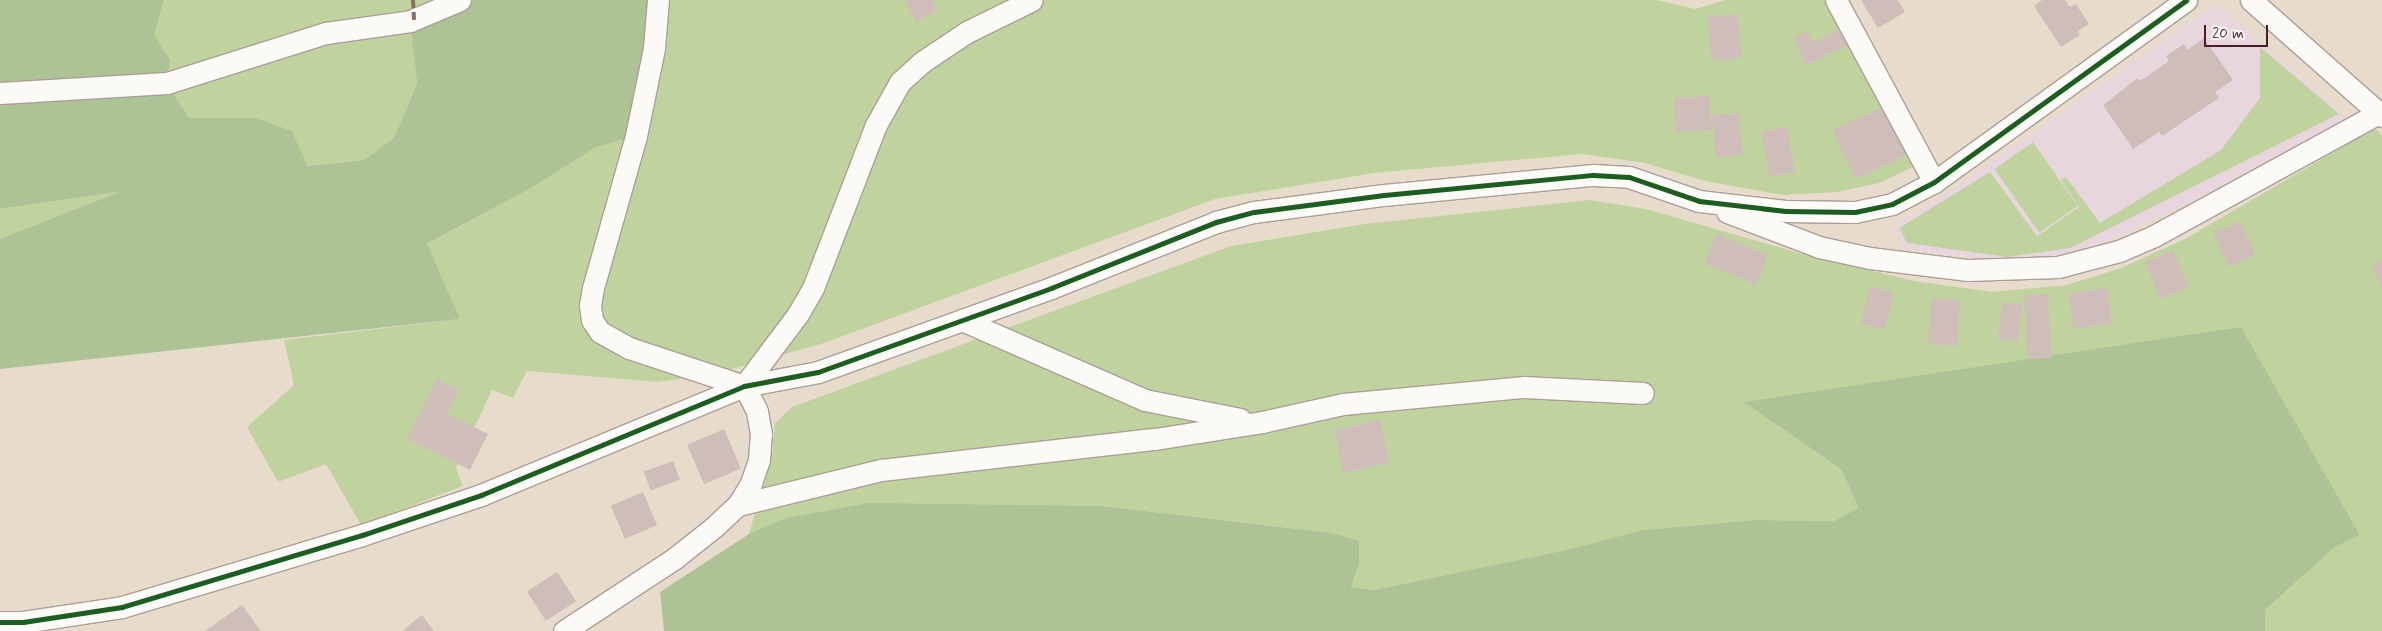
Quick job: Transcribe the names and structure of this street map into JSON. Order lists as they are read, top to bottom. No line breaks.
{"scale_bar":"20 m"}
